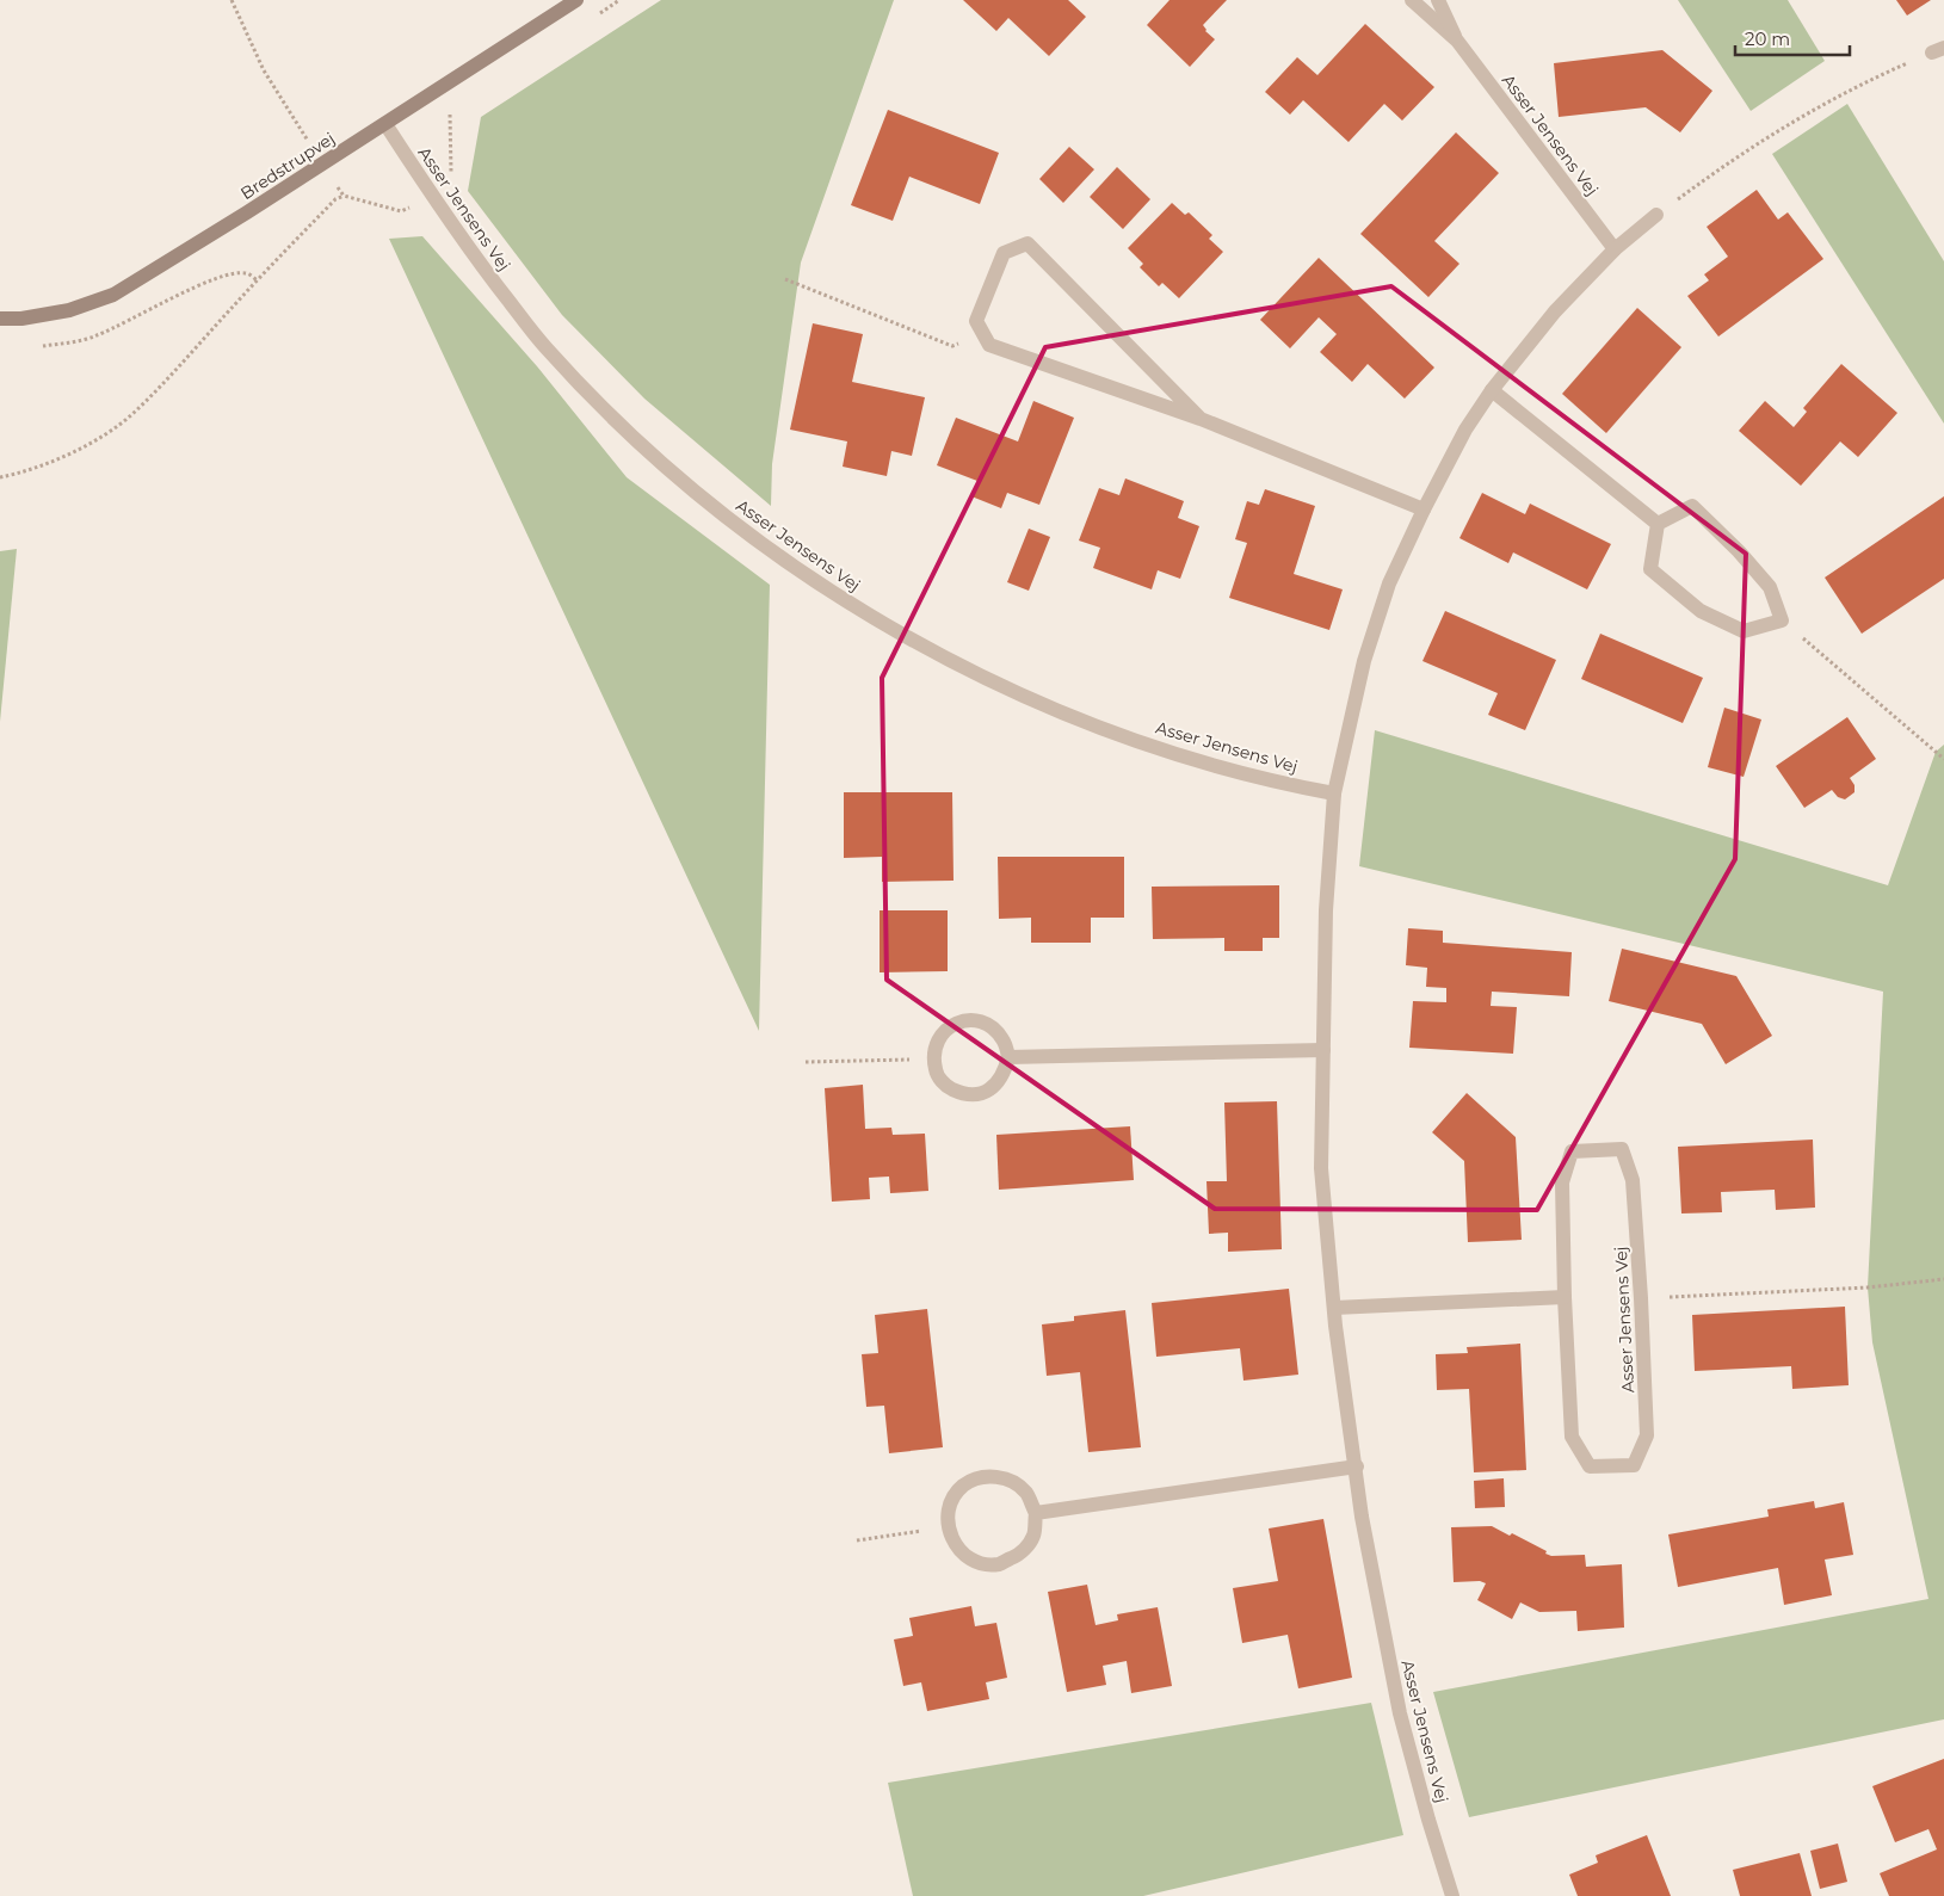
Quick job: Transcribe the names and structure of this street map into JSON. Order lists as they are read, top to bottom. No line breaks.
{"streets":{"street":["Asser Jensens Vej","Bredstrupvej"]},"crossings":[["Asser Jensens Vej","Bredstrupvej"]],"scale_bar":"20 m"}
